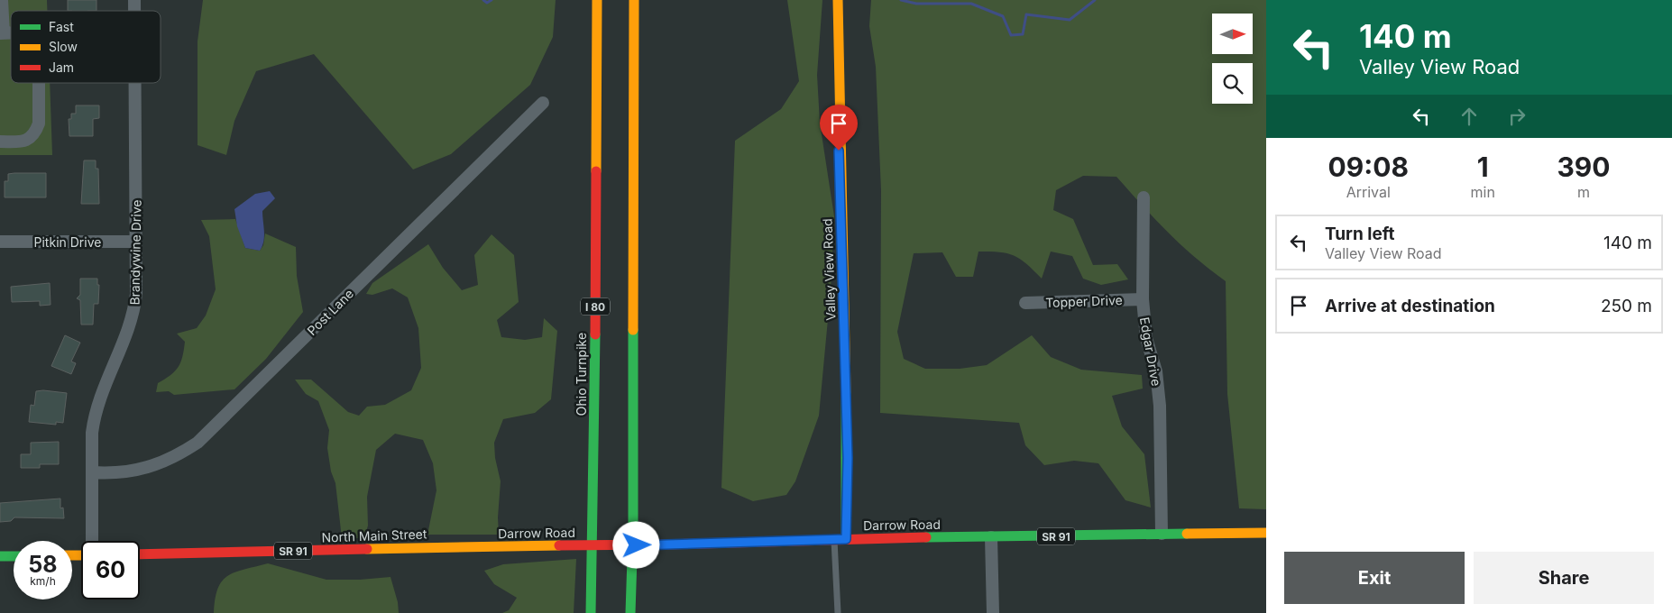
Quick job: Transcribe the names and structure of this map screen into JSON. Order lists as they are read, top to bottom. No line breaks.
{"streets":{"main road":["Valley View Road","I 80","Ohio Turnpike","Darrow Road","North Main Street","SR 91"],"street":["Pitkin Drive","Brandywine Drive","Topper Drive","Post Lane","Edgar Drive"]},"crossings":[["Pitkin Drive","Brandywine Drive"],["Brandywine Drive","Post Lane"],["Valley View Road","Darrow Road"],["Topper Drive","Edgar Drive"],["Edgar Drive","Darrow Road"],["Darrow Road","North Main Street"]],"legend":["Fast","Slow","Jam"],"north":"right","page":{"turn":["140 m","Valley View Road"],"eta":["09:08","Arrival","1","min","390","m"],"list":[{"name":"Turn left","note":"Valley View Road","value":"140 m"},{"name":"Arrive at destination","value":"250 m"}],"speed":"58 km/h","limit":"60","buttons":["Exit","Share"]}}
